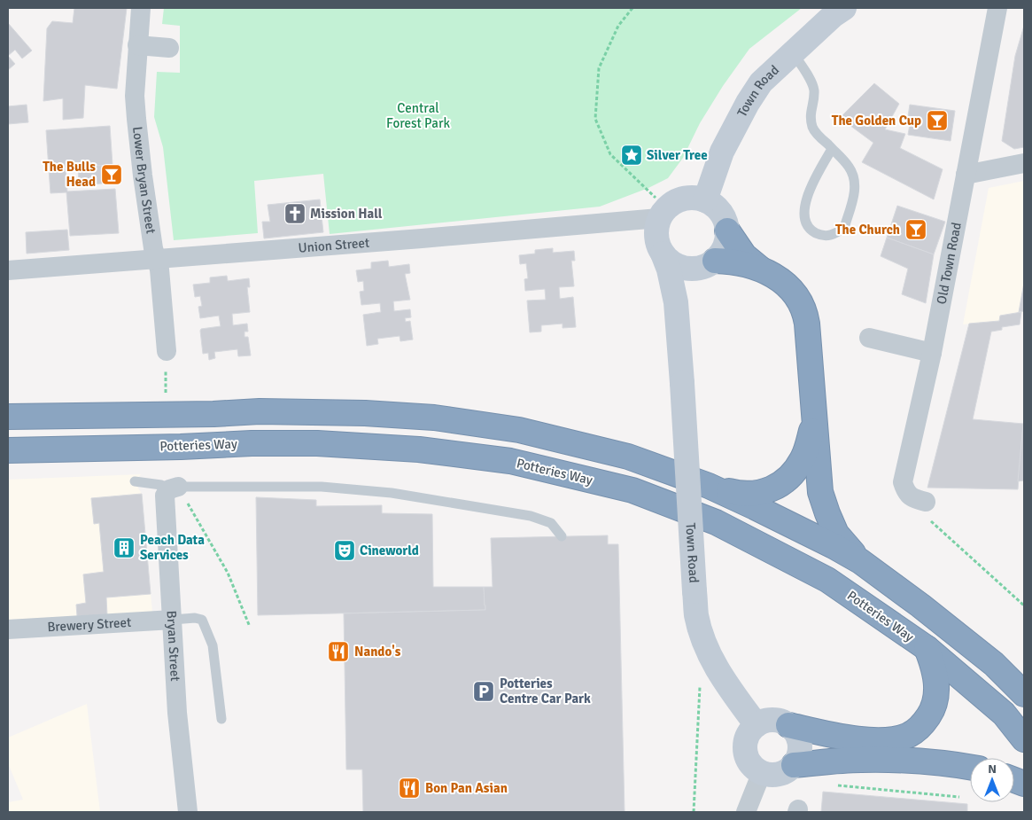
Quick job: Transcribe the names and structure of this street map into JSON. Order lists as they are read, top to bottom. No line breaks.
{"streets":{"highway":["Potteries Way"],"main road":["Town Road"],"street":["Lower Bryan Street","Union Street","Old Town Road","Brewery Street","Bryan Street"]},"crossings":[["Town Road","Union Street"],["Lower Bryan Street","Union Street"],["Brewery Street","Bryan Street"]],"parks":["Central Forest Park"],"places":{"bar":["The Golden Cup","The Bulls Head","The Church"],"place":["Silver Tree"],"church":["Mission Hall"],"building":["Peach Data Services"],"theatre":["Cineworld"],"restaurant":["Nando's","Bon Pan Asian"],"parking":["Potteries Centre Car Park"]},"north":"top"}
